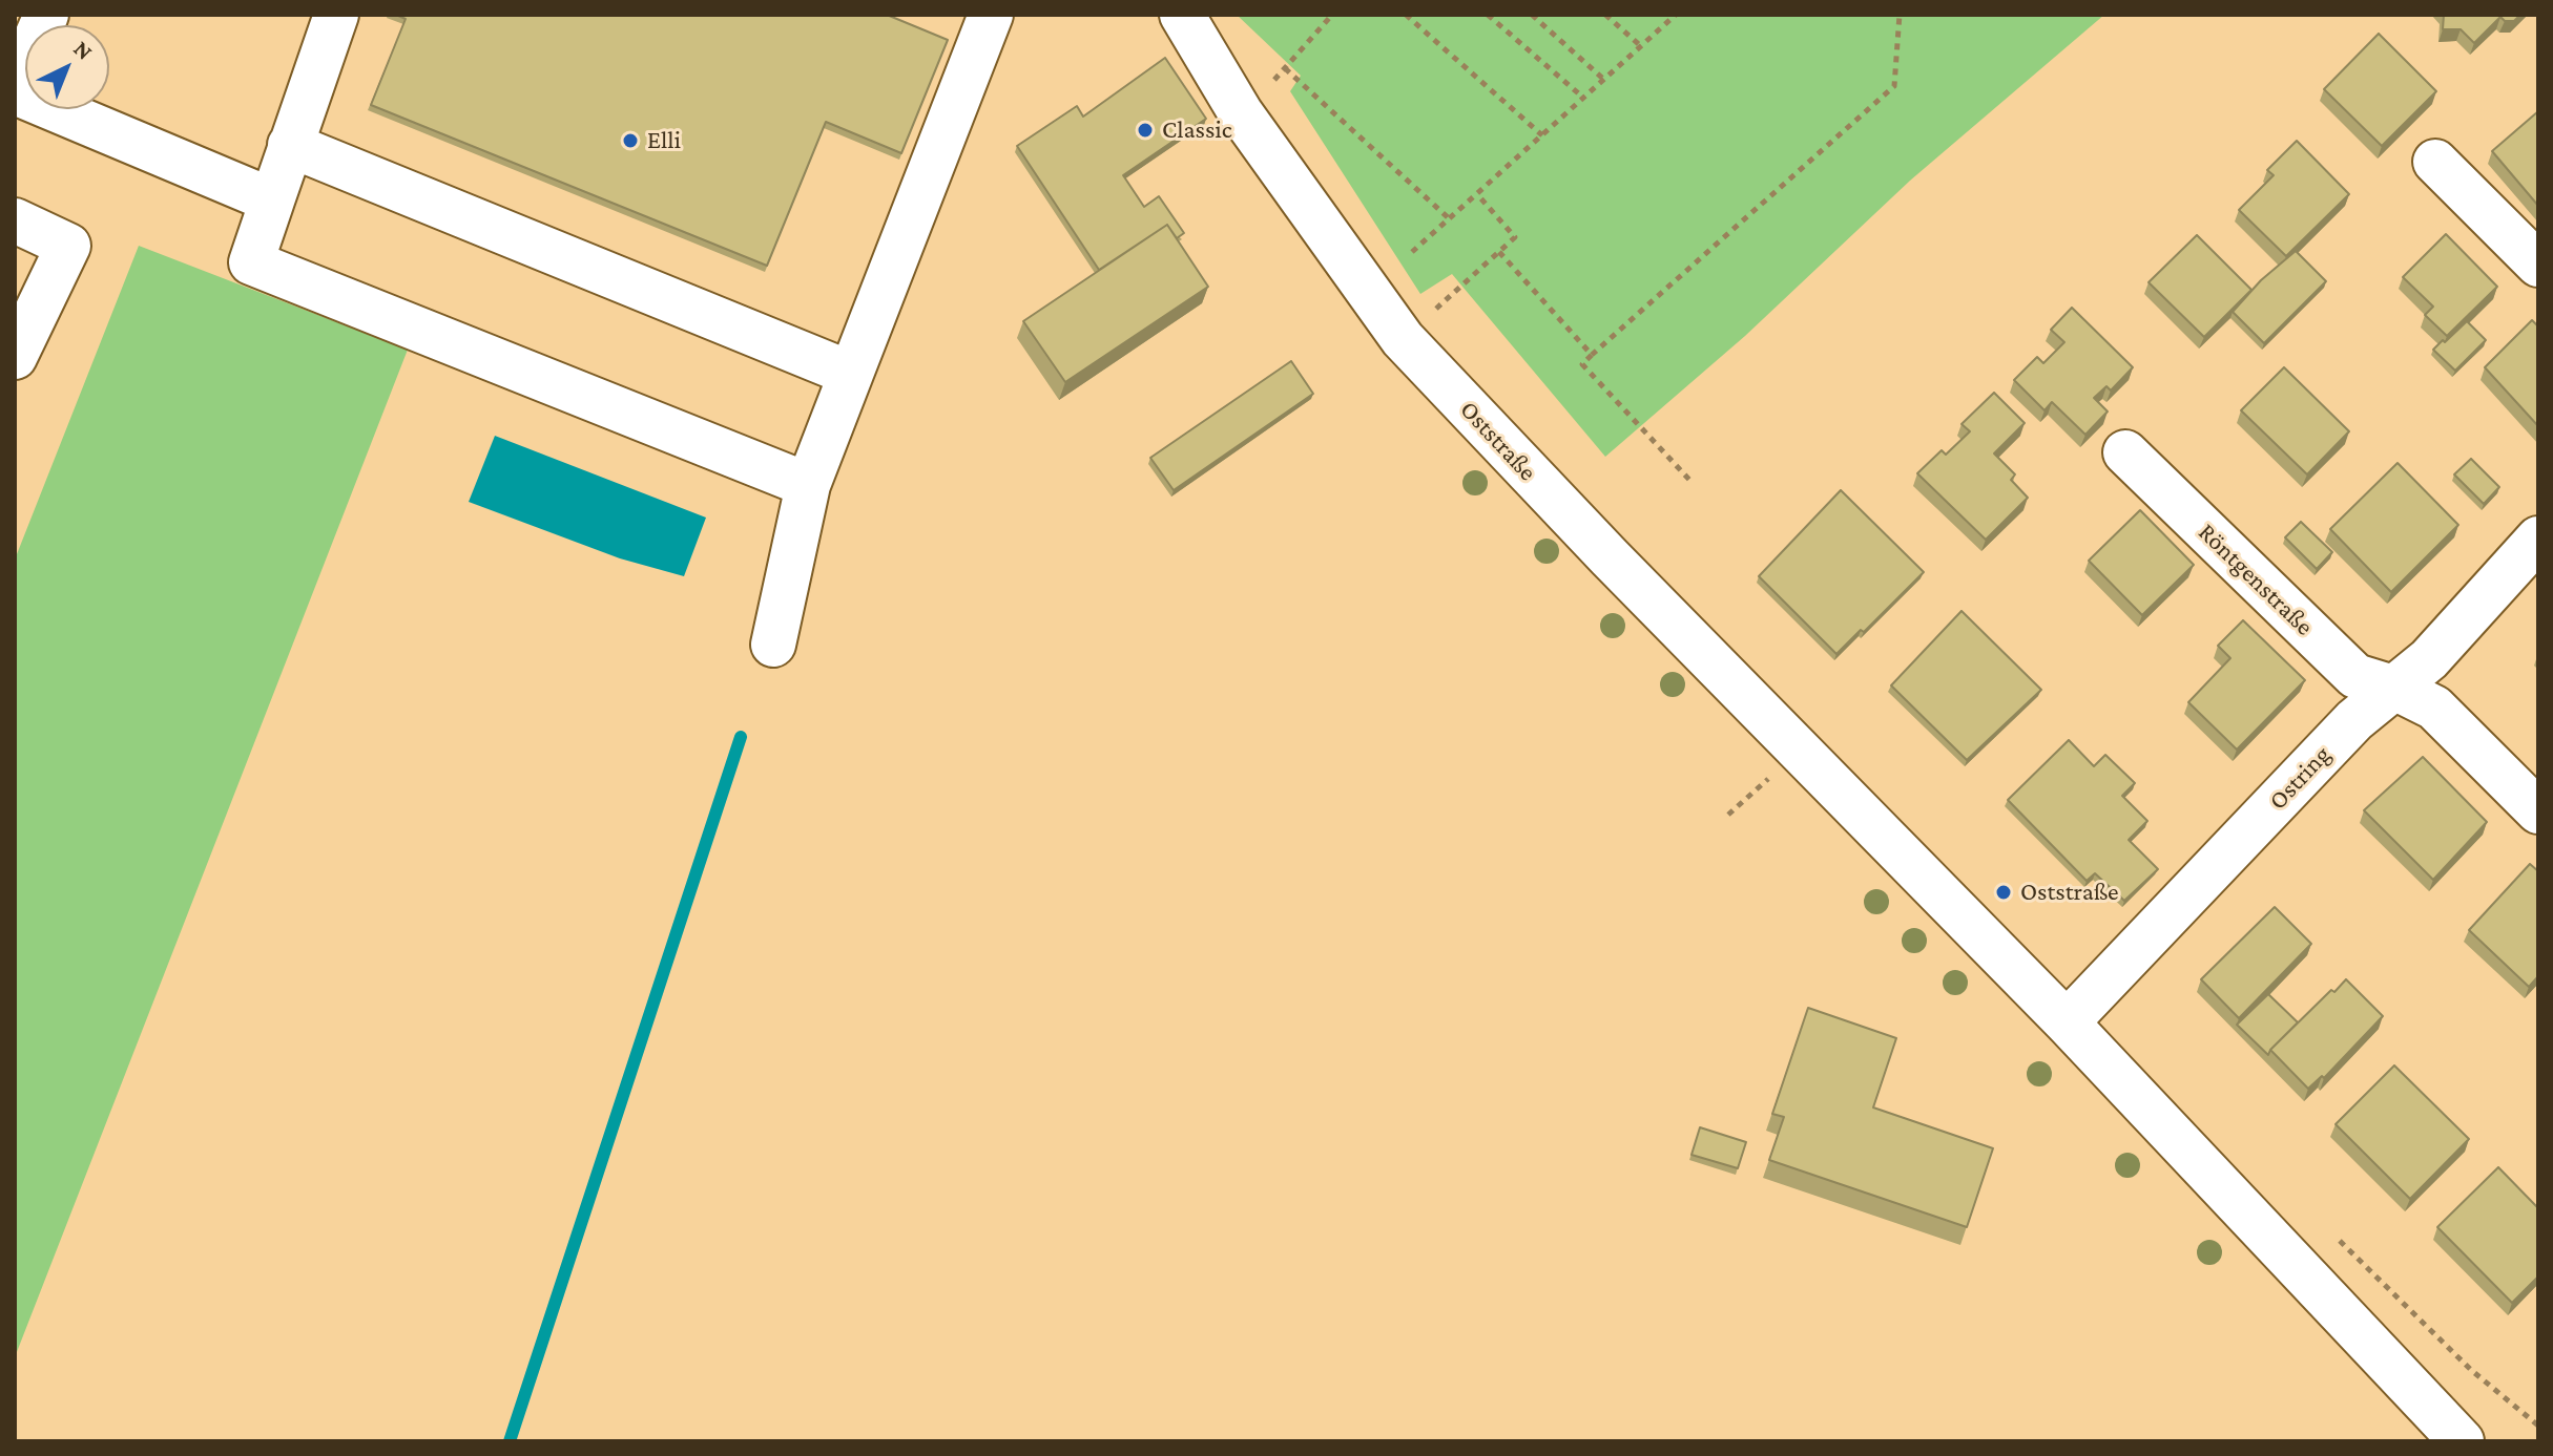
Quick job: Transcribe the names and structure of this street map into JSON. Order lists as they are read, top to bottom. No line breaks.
{"streets":{"street":["Oststraße","Röntgenstraße","Ostring"]},"crossings":[["Oststraße","Ostring"],["Röntgenstraße","Ostring"]],"places":["Classic","Elli","Oststraße"],"north":"top right"}
